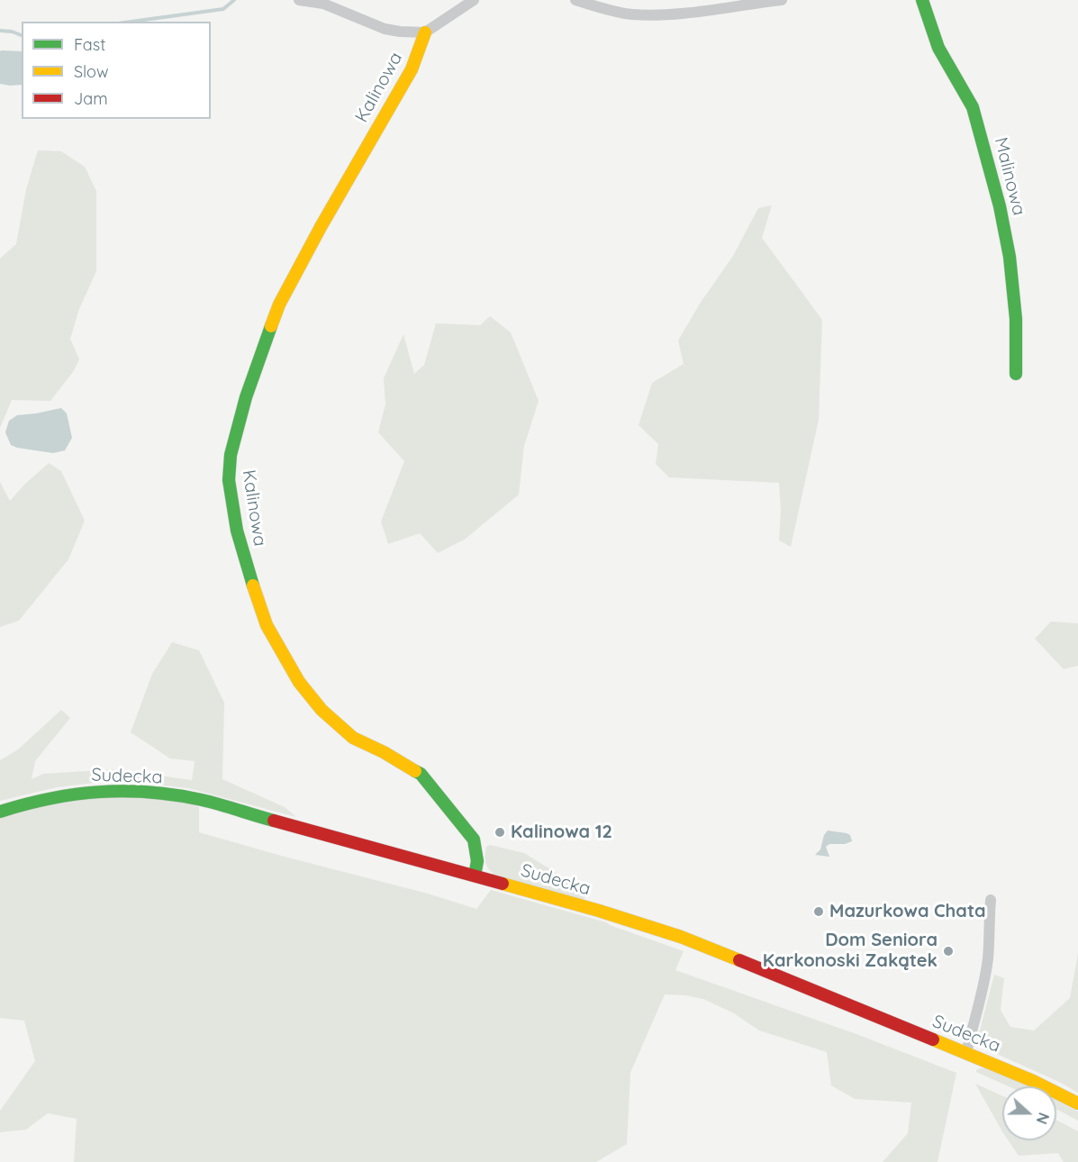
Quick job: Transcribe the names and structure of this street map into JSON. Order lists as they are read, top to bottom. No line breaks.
{"streets":{"street":["Kalinowa","Malinowa","Sudecka"]},"crossings":[["Kalinowa","Sudecka"]],"places":["Kalinowa 12","Mazurkowa Chata","Dom Seniora Karkonoski Zakątek"],"legend":["Fast","Slow","Jam"],"north":"right"}
